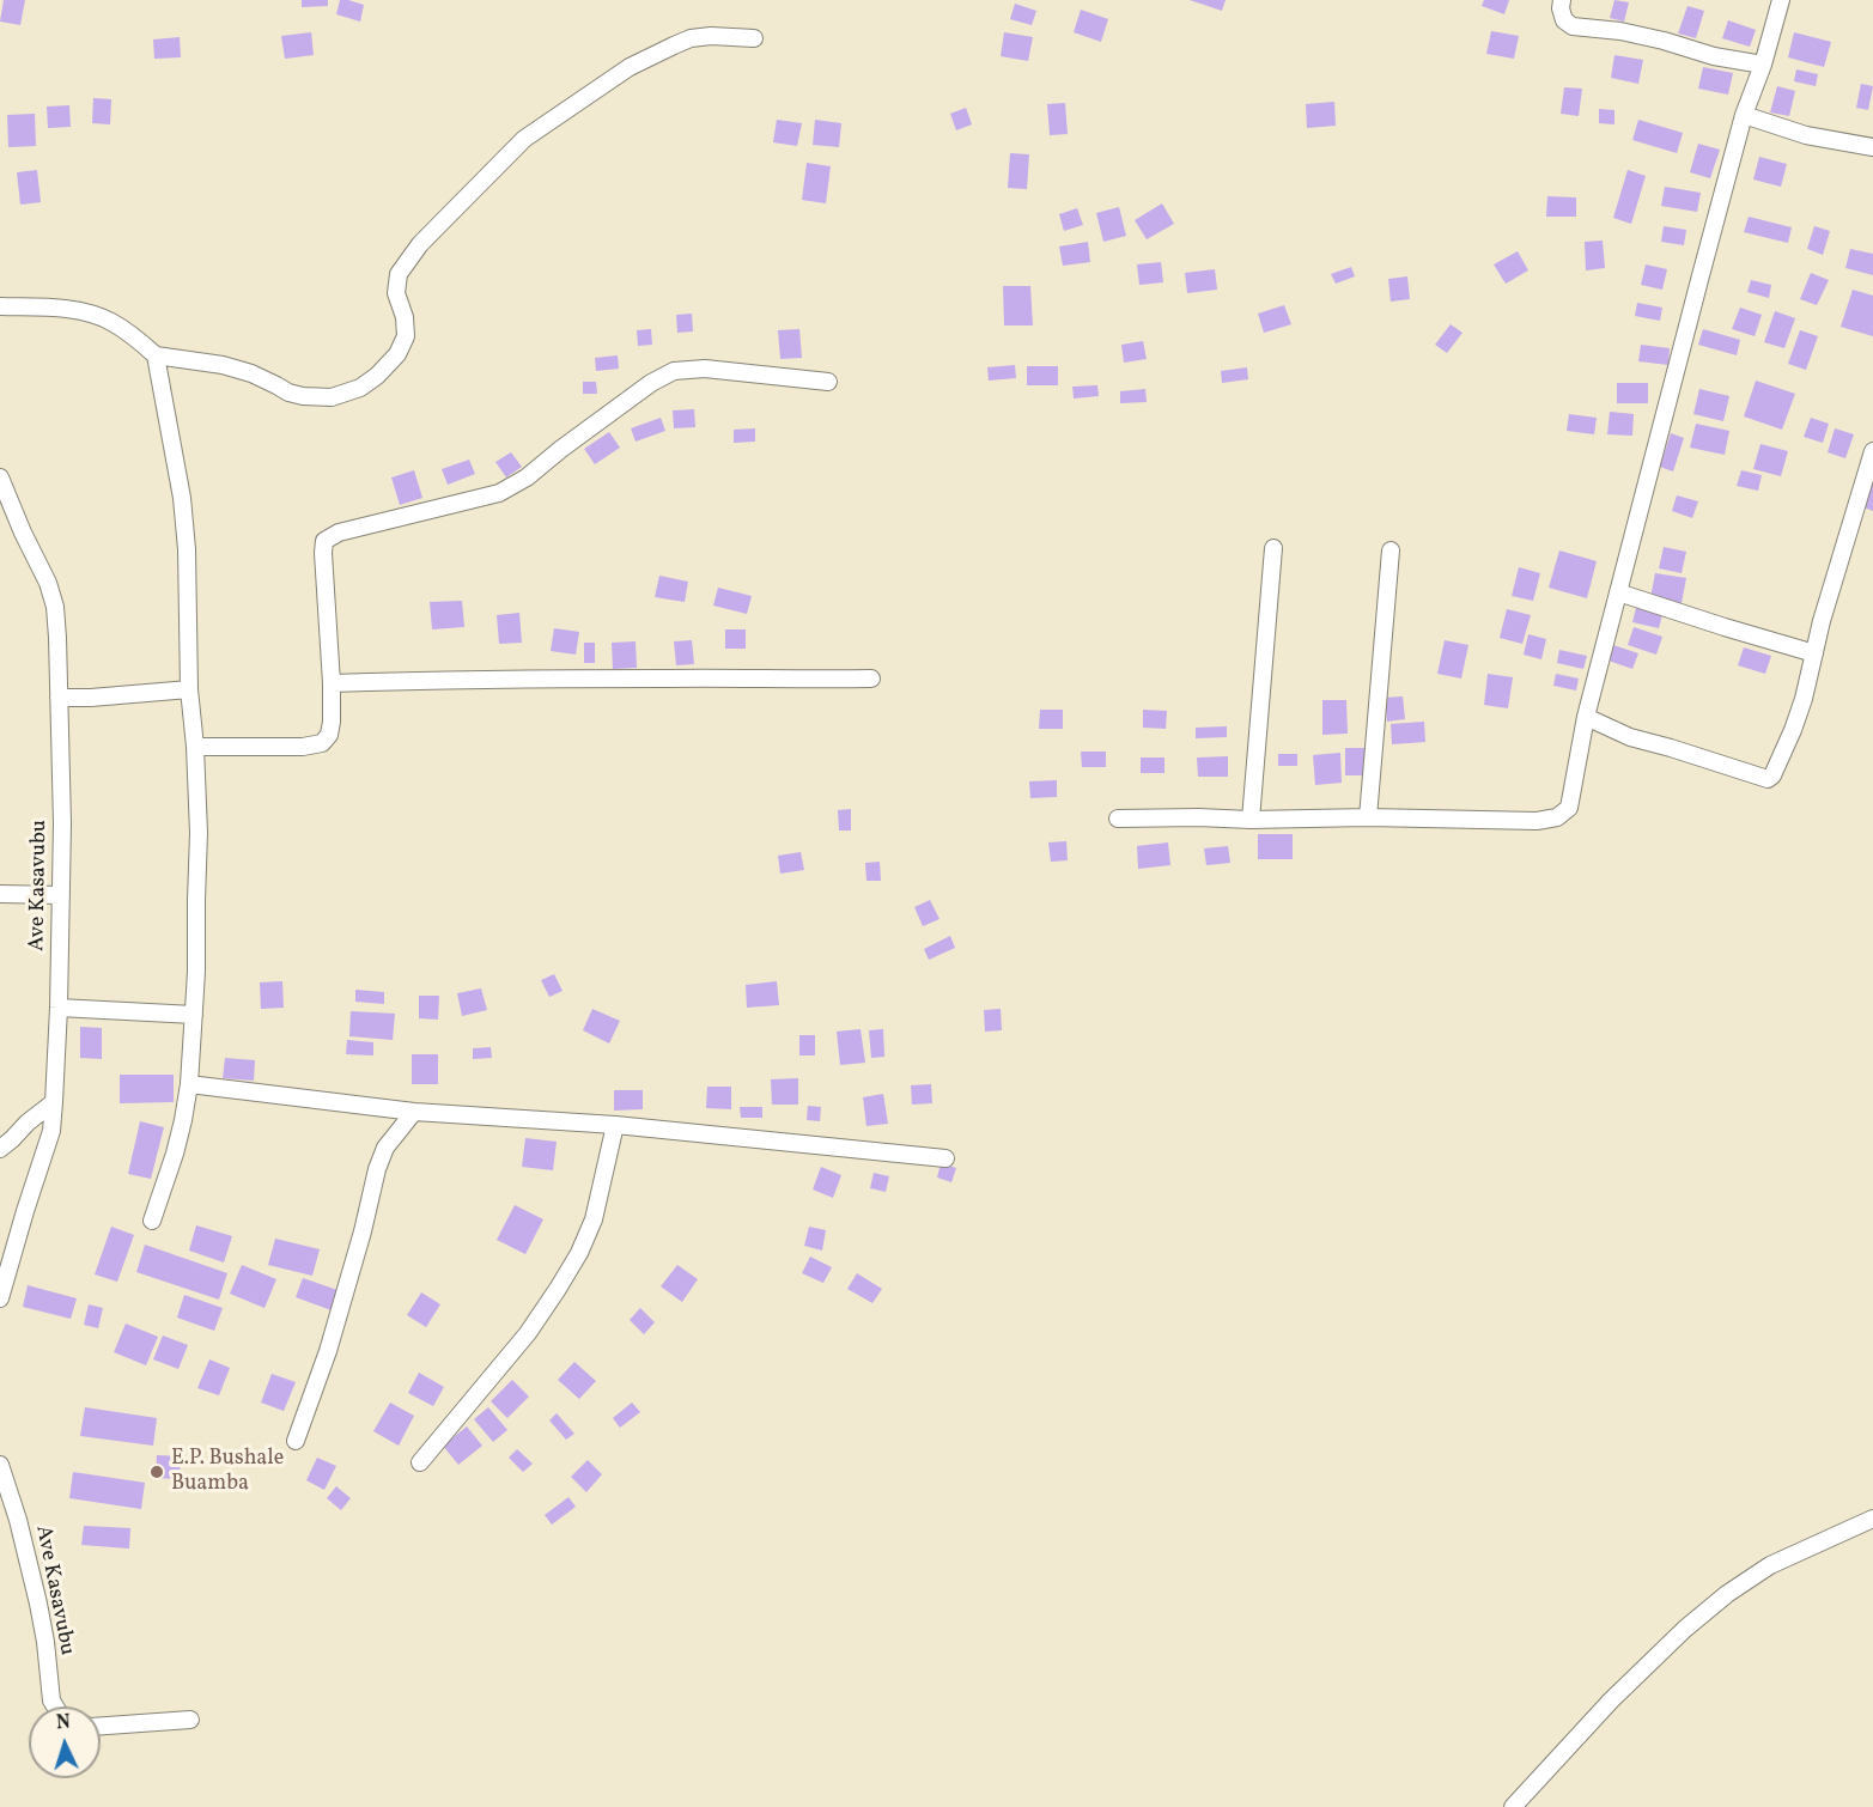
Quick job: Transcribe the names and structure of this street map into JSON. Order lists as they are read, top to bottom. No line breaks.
{"streets":{"street":["Ave Kasavubu"]},"places":["E.P. Bushale Buamba"],"north":"top"}
